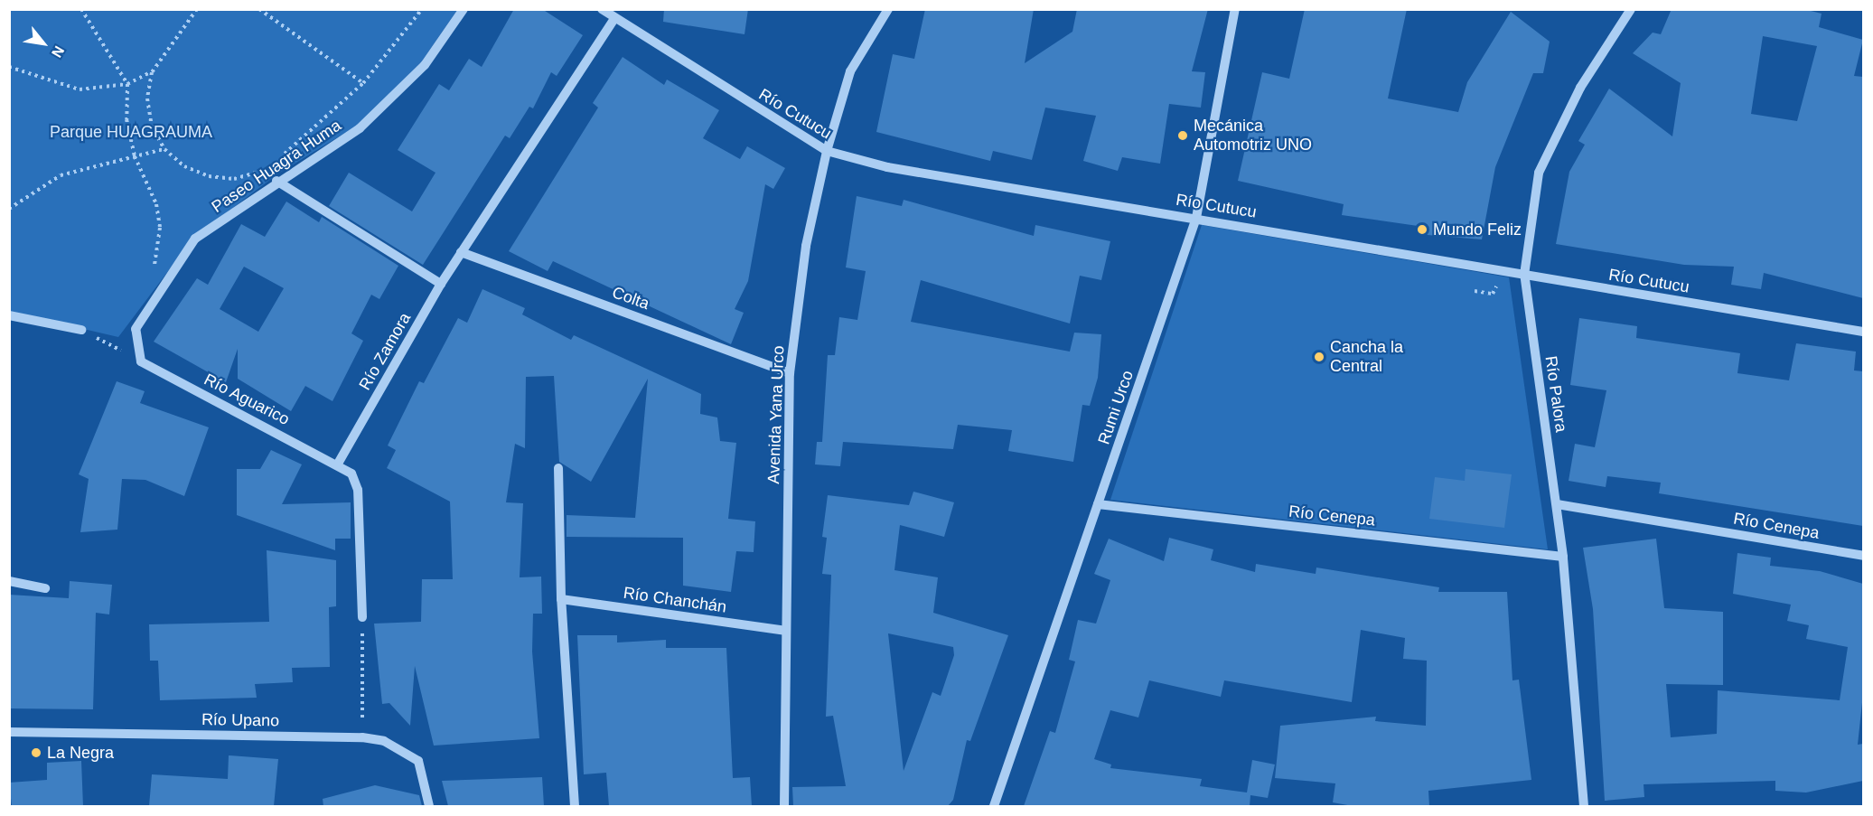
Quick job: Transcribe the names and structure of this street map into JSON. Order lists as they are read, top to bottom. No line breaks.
{"streets":{"street":["Río Cutucu","Paseo Huagra Huma","Colta","Río Zamora","Río Palora","Río Aguarico","Rumi Urco","Avenida Yana Urco","Río Cenepa","Río Chanchán","Río Upano"]},"crossings":[["Río Cutucu","Río Zamora"],["Río Cutucu","Río Palora"],["Río Cutucu","Rumi Urco"],["Río Cutucu","Avenida Yana Urco"],["Paseo Huagra Huma","Río Aguarico"],["Colta","Río Zamora"],["Colta","Avenida Yana Urco"],["Río Zamora","Río Aguarico"],["Río Palora","Río Cenepa"],["Rumi Urco","Río Cenepa"],["Avenida Yana Urco","Río Chanchán"]],"parks":["Parque HUAGRAUMA"],"places":["Mecánica Automotriz UNO","Mundo Feliz","Cancha la Central","La Negra"],"north":"bottom right"}
